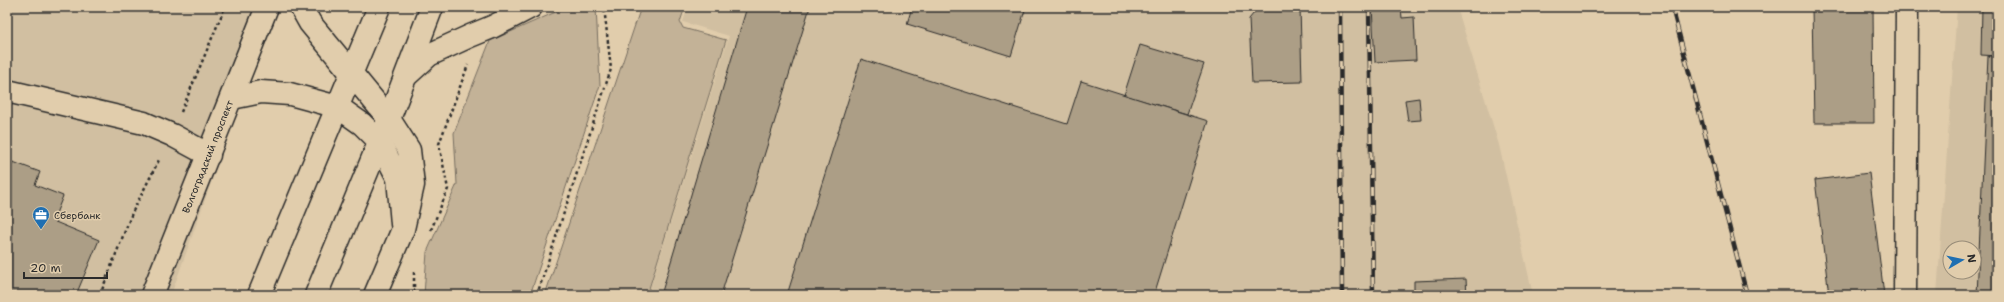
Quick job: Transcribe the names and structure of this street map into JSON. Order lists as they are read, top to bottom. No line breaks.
{"streets":{"main road":["Волгоградский проспект"]},"places":{"office":["Сбербанк"]},"scale_bar":"20 m","north":"right"}
